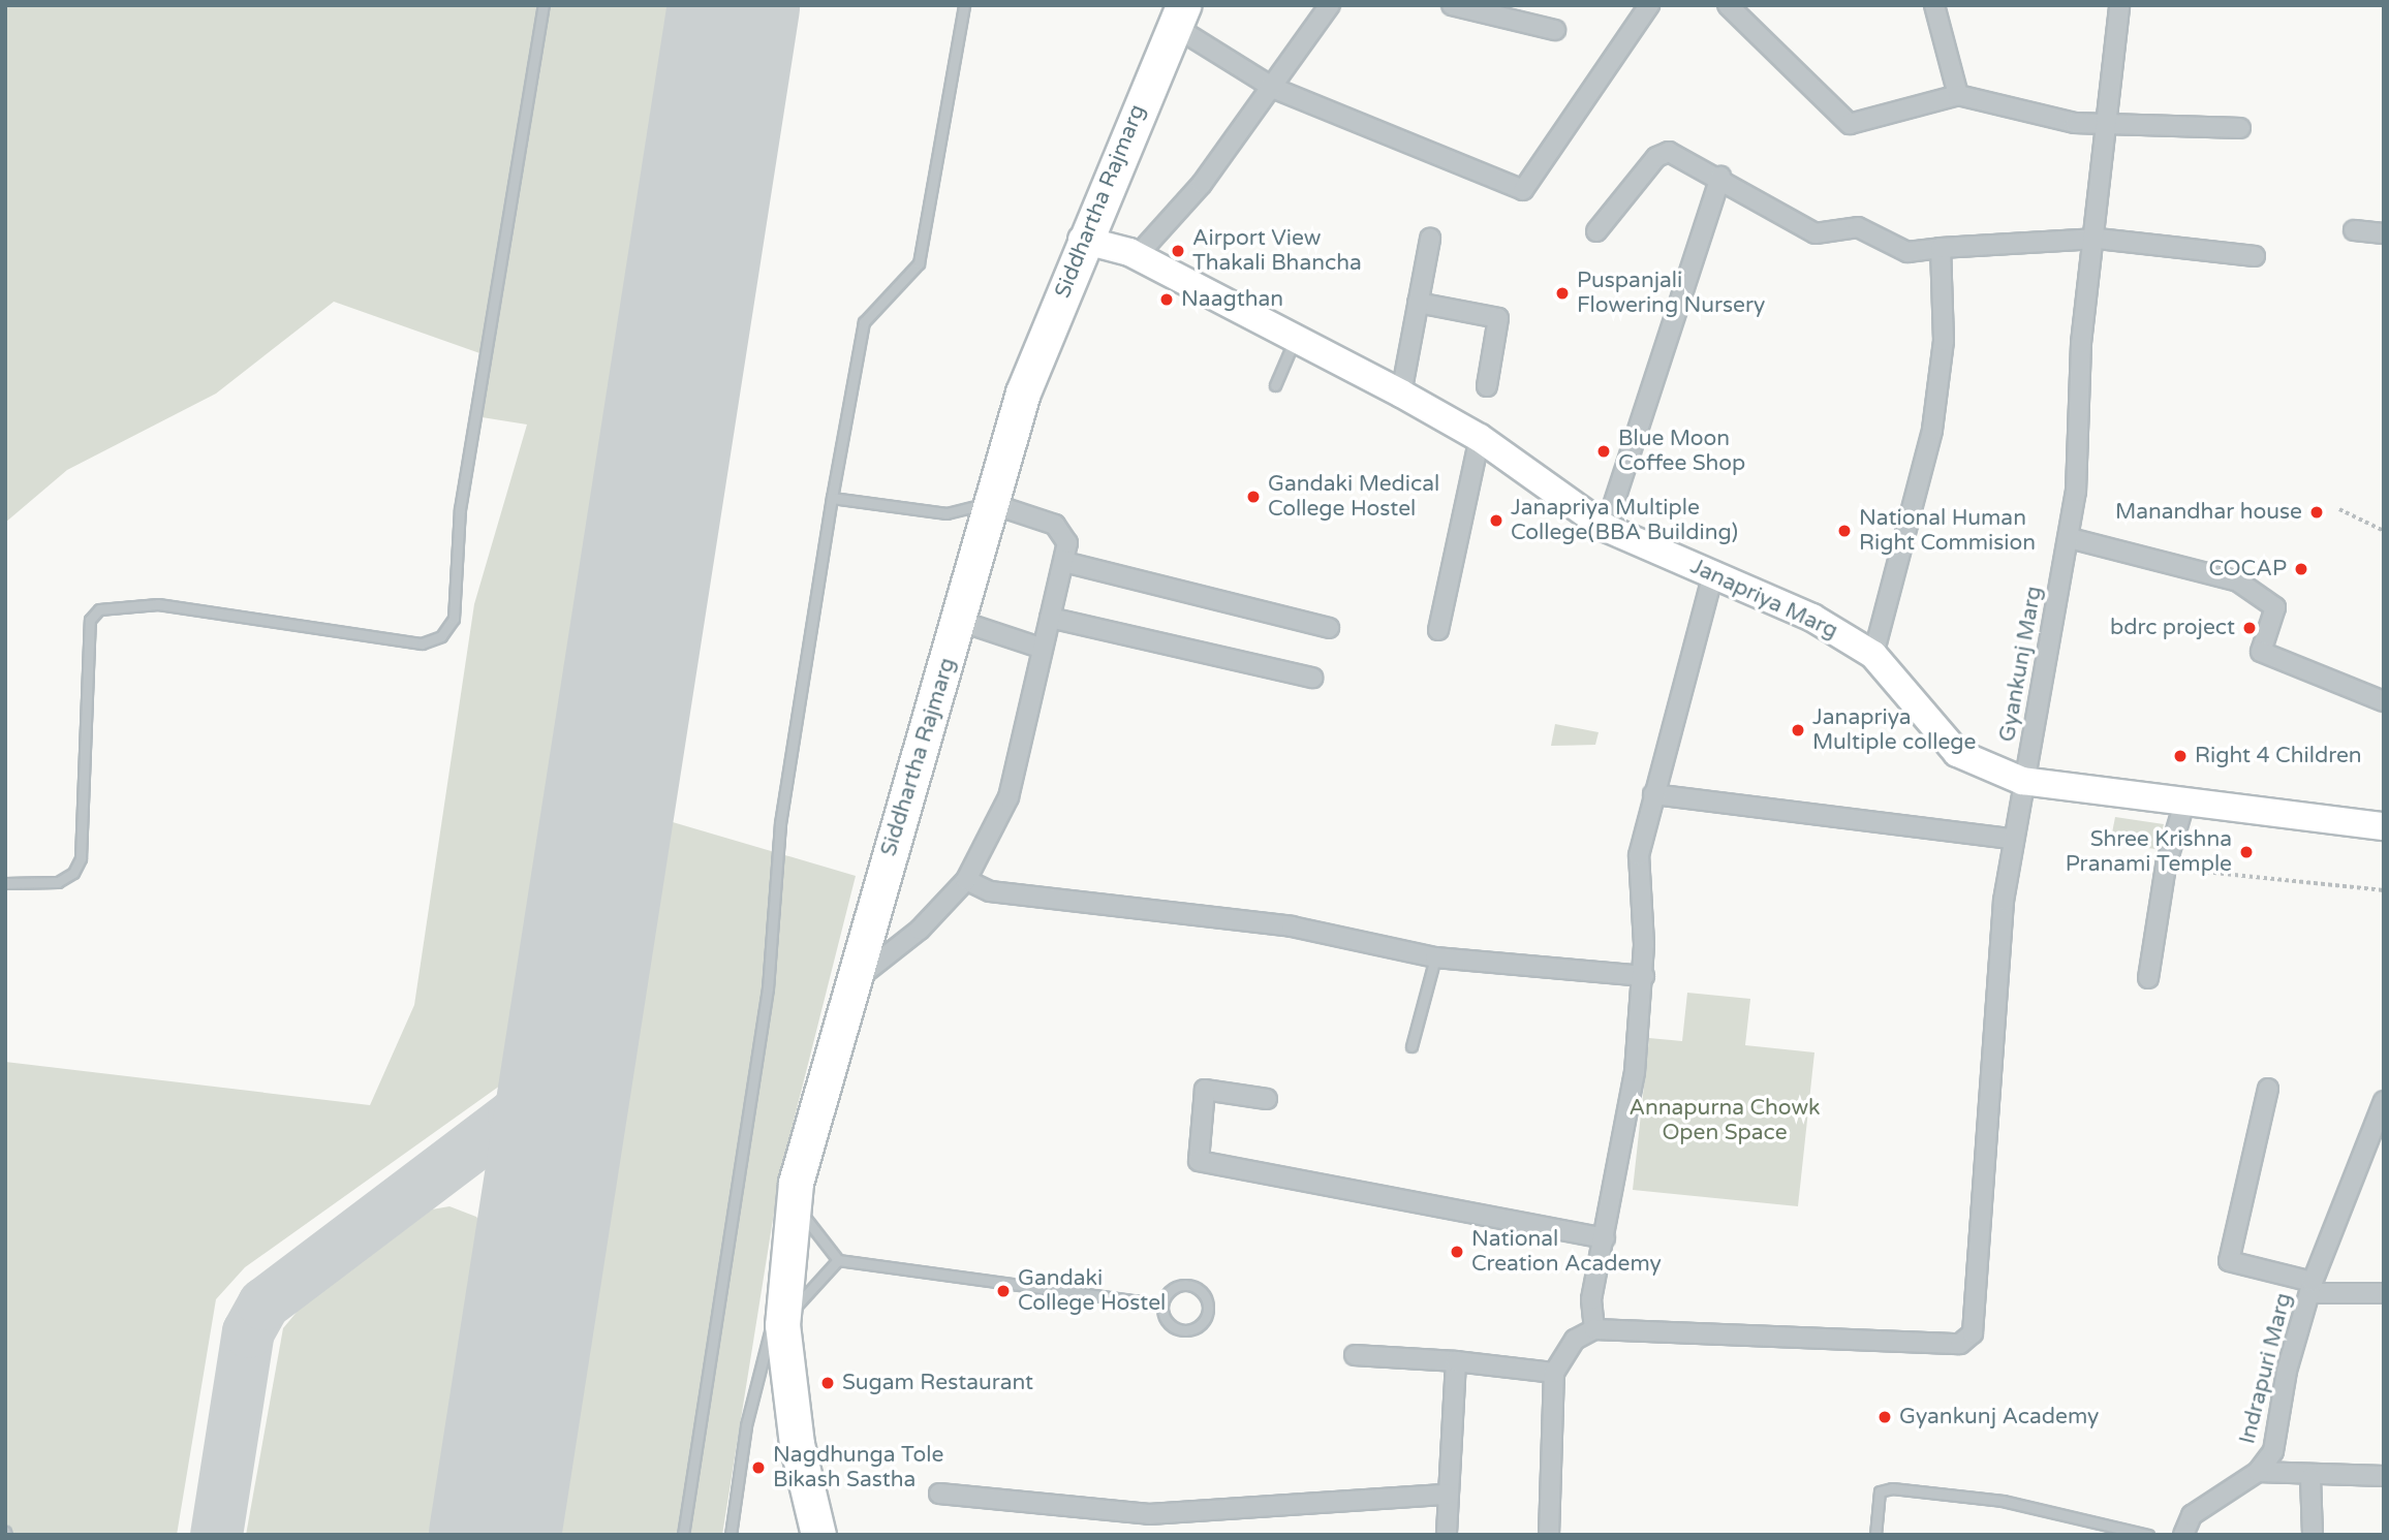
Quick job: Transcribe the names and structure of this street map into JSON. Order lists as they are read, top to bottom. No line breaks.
{"streets":{"highway":["Siddhartha Rajmarg"],"main road":["Janapriya Marg"],"street":["Gyankunj Marg","Indrapuri Marg"]},"crossings":[["Siddhartha Rajmarg","Janapriya Marg"],["Janapriya Marg","Gyankunj Marg"]],"parks":["Annapurna Chowk Open Space"],"places":["Airport View Thakali Bhancha","Puspanjali Flowering Nursery","Naagthan","Blue Moon Coffee Shop","Gandaki Medical College Hostel","Manandhar house","Janapriya Multiple College(BBA Building)","National Human Right Commision","COCAP","bdrc project","Janapriya Multiple college","Right 4 Children","Shree Krishna Pranami Temple","National Creation Academy","Gandaki College Hostel","Sugam Restaurant","Gyankunj Academy","Nagdhunga Tole Bikash Sastha"]}
